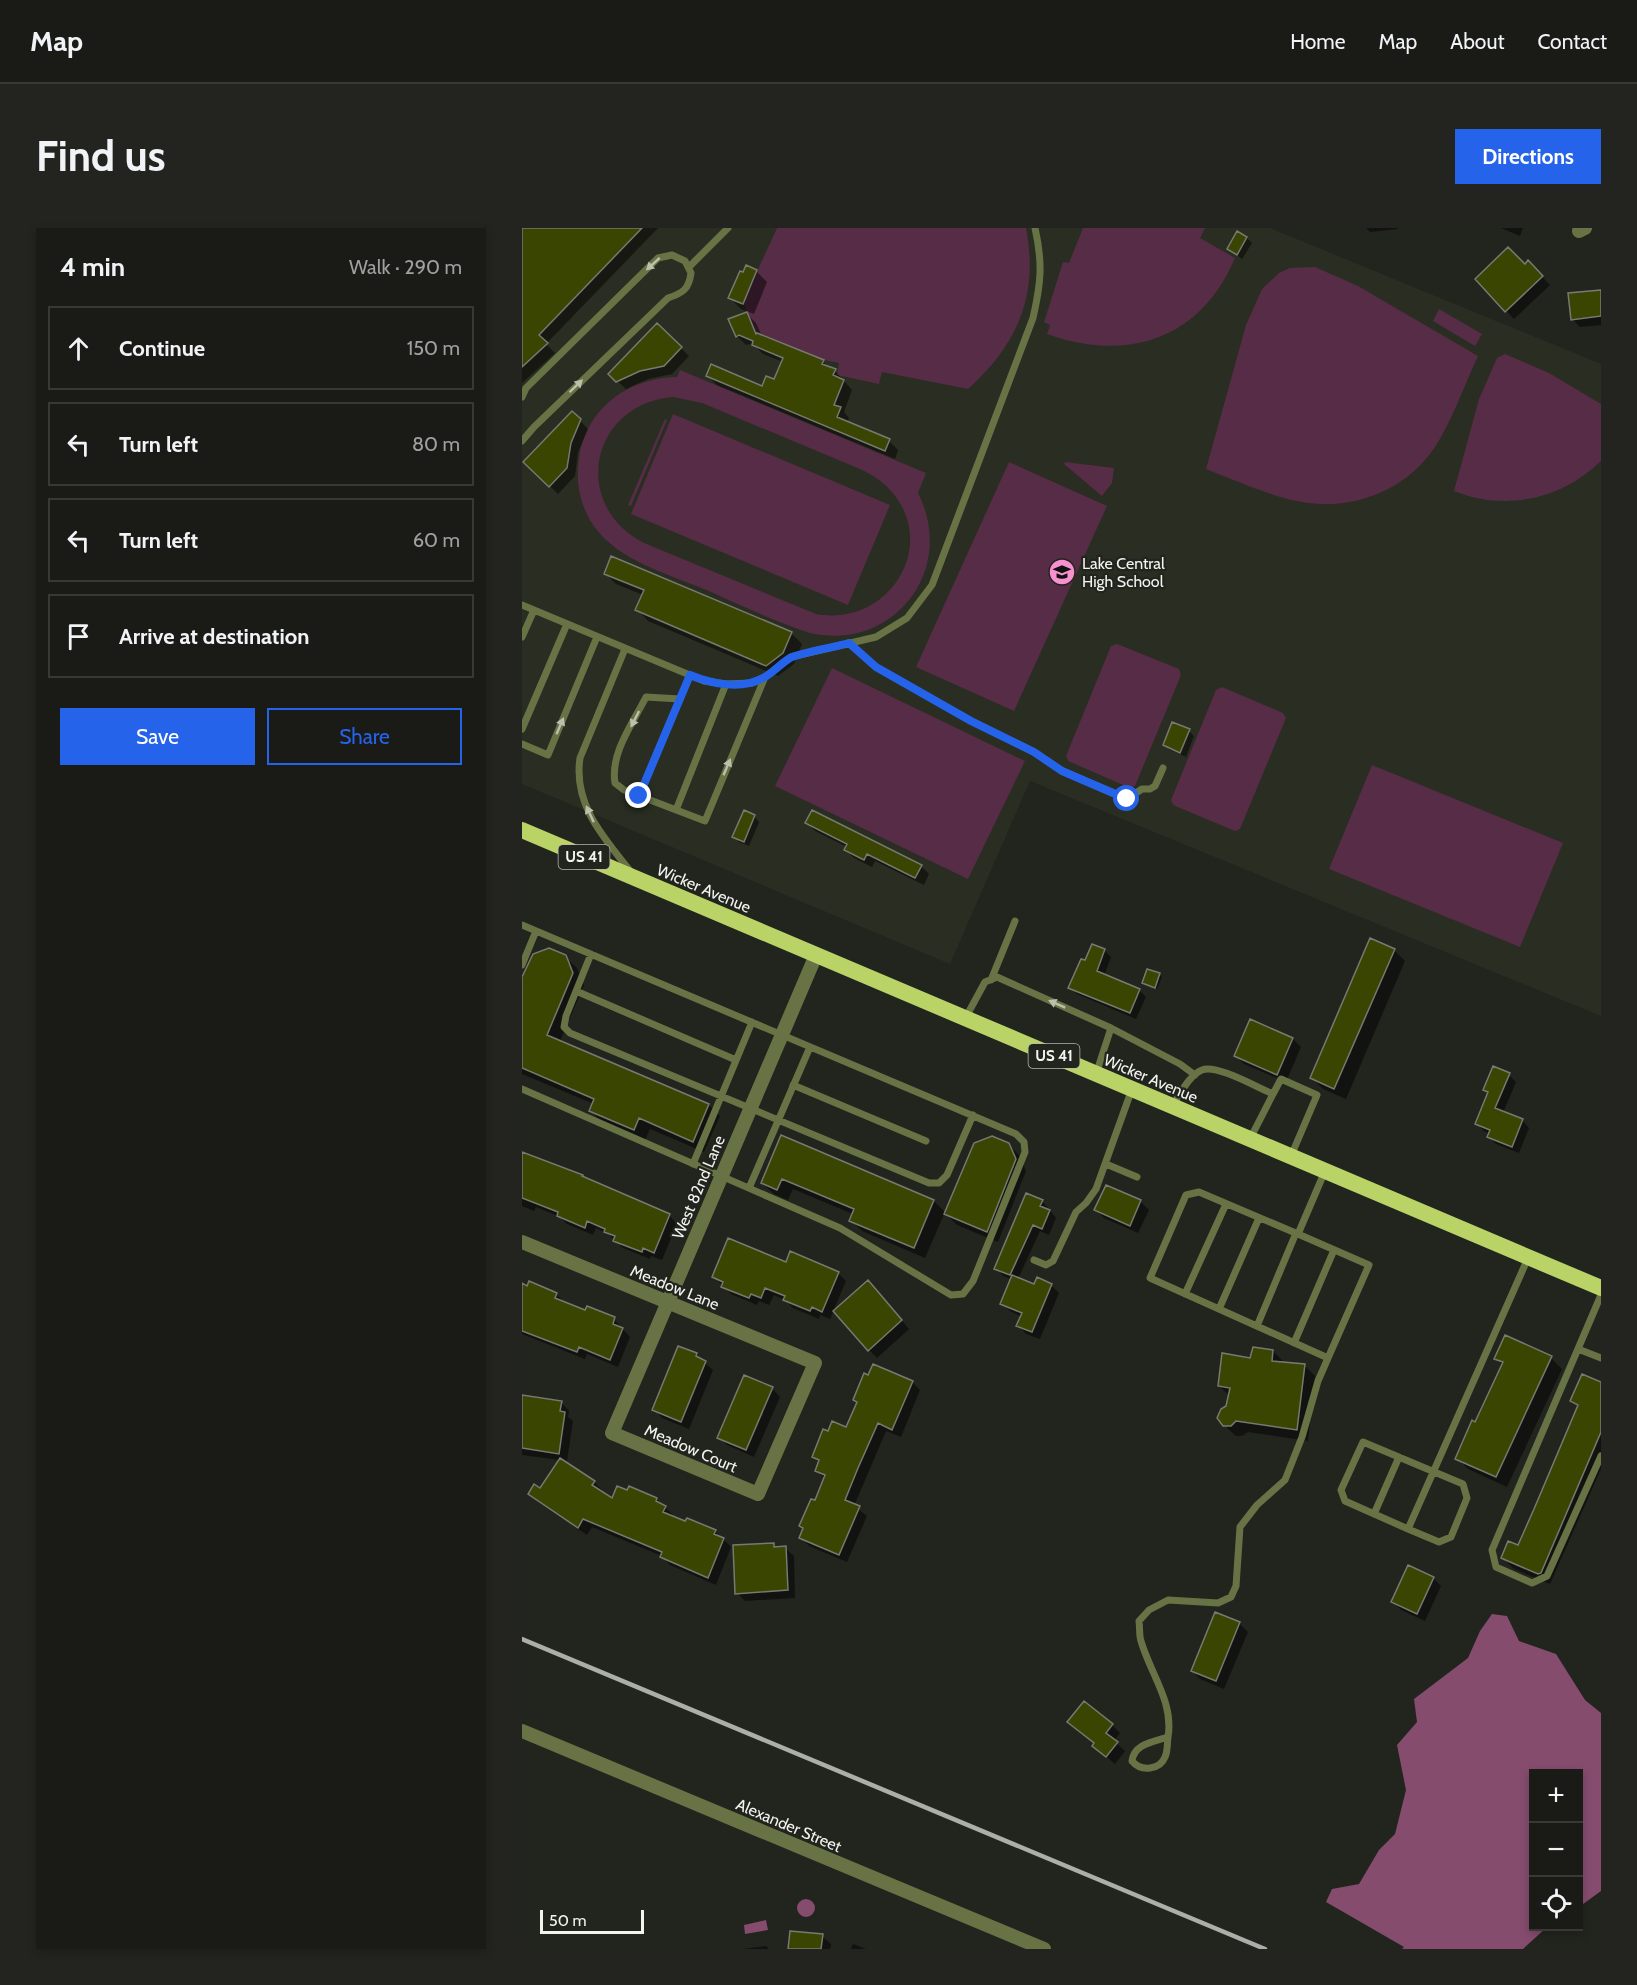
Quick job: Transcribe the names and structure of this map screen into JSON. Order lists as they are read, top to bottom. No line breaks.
{"streets":{"highway":["US 41","Wicker Avenue"],"street":["West 82nd Lane","Meadow Lane","Meadow Court","Alexander Street"]},"crossings":[["Wicker Avenue","West 82nd Lane"],["West 82nd Lane","Meadow Lane"],["West 82nd Lane","Meadow Court"],["Meadow Lane","Meadow Court"]],"places":{"school or university":["Lake Central High School"]},"scale_bar":"50 m","page":{"header":"Map","nav":["Home","Map","About","Contact"],"buttons":["Directions",["Save","Share"]],"title":"Find us","heading":["4 min","Walk · 290 m"],"list":[["Continue","150 m"],["Turn left","80 m"],["Turn left","60 m"],"Arrive at destination"],"map_buttons":["+","−"],"scale":"50 m"}}
